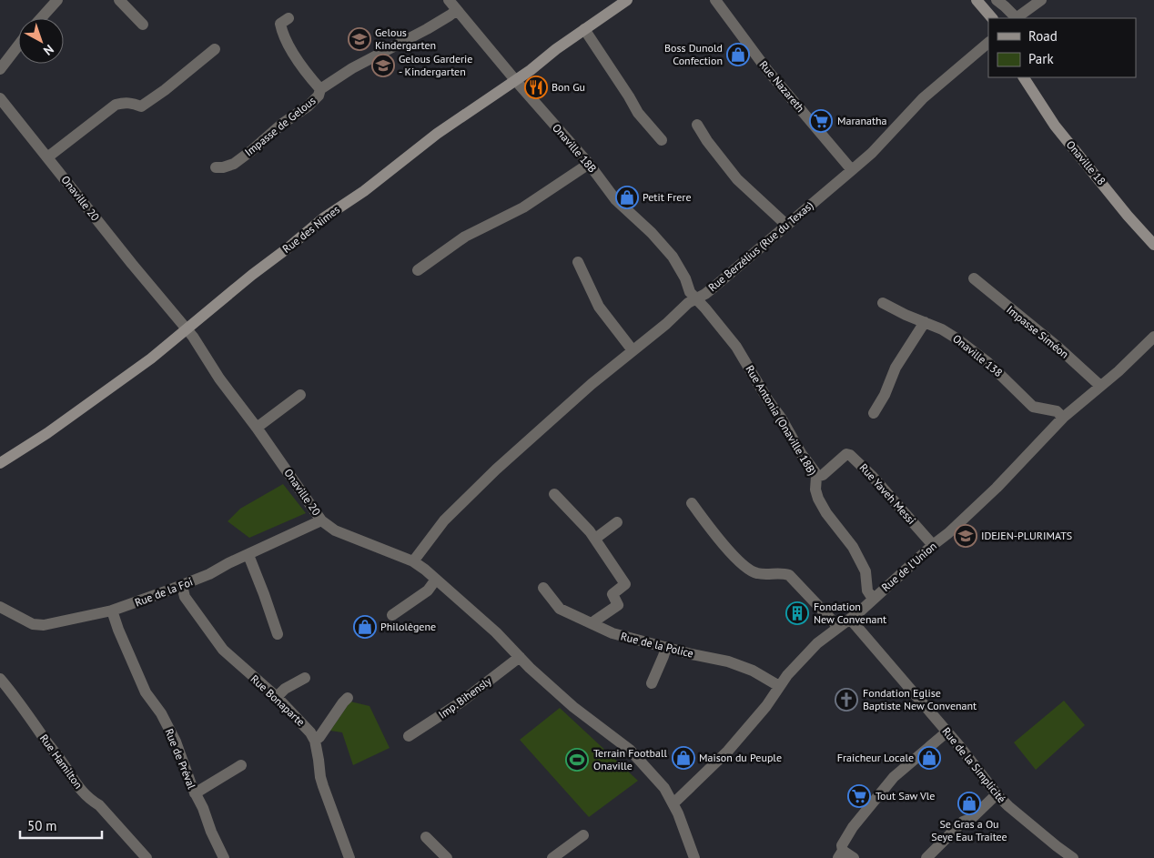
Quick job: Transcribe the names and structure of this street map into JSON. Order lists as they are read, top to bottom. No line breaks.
{"streets":{"street":["Rue Nazareth","Impasse de Gelous","Onaville 18B","Onaville 18","Onaville 20","Rue des Nimes","Rue Berzélius (Rue du Texas)","Impasse Siméon","Onaville 138","Rue Antonia (Onaville 18B)","Rue Yaveh Messi","Rue de l'Union","Rue de la Foi","Rue de la Police","Imp. Bihensly","Rue Bonaparte","Rue de Préval","Rue Hamilton","Rue de la Simplicité"]},"crossings":[["Rue Nazareth","Rue Berzélius (Rue du Texas)"],["Impasse de Gelous","Onaville 18B"],["Onaville 18B","Rue des Nimes"],["Onaville 18B","Rue Berzélius (Rue du Texas)"],["Onaville 18B","Rue Antonia (Onaville 18B)"],["Onaville 20","Rue des Nimes"],["Onaville 20","Rue Berzélius (Rue du Texas)"],["Onaville 20","Rue de l'Union"],["Onaville 20","Rue de la Foi"],["Onaville 20","Imp. Bihensly"],["Rue Berzélius (Rue du Texas)","Rue Antonia (Onaville 18B)"],["Impasse Siméon","Rue de l'Union"],["Onaville 138","Rue de l'Union"],["Rue Antonia (Onaville 18B)","Rue Yaveh Messi"],["Rue Antonia (Onaville 18B)","Rue de l'Union"],["Rue Yaveh Messi","Rue de l'Union"],["Rue de l'Union","Rue de la Police"],["Rue de l'Union","Rue de la Simplicité"],["Rue de la Foi","Rue Bonaparte"],["Rue de la Foi","Rue de Préval"]],"places":{"school or university":["Gelous Kindergarten","Gelous Garderie - Kindergarten","IDEJEN-PLURIMATS"],"shop":["Boss Dunold Confection","Petit Frere","Philolègene","Maison du Peuple","Fraicheur Locale","Se Gras a Ou Seye Eau Traitee"],"restaurant":["Bon Gu"],"supermarket":["Maranatha","Tout Saw Vle"],"building":["Fondation New Convenant"],"church":["Fondation Eglise Baptiste New Convenant"],"sports":["Terrain Football Onaville"]},"legend":["Road","Park"],"scale_bar":"50 m","north":"bottom right"}
